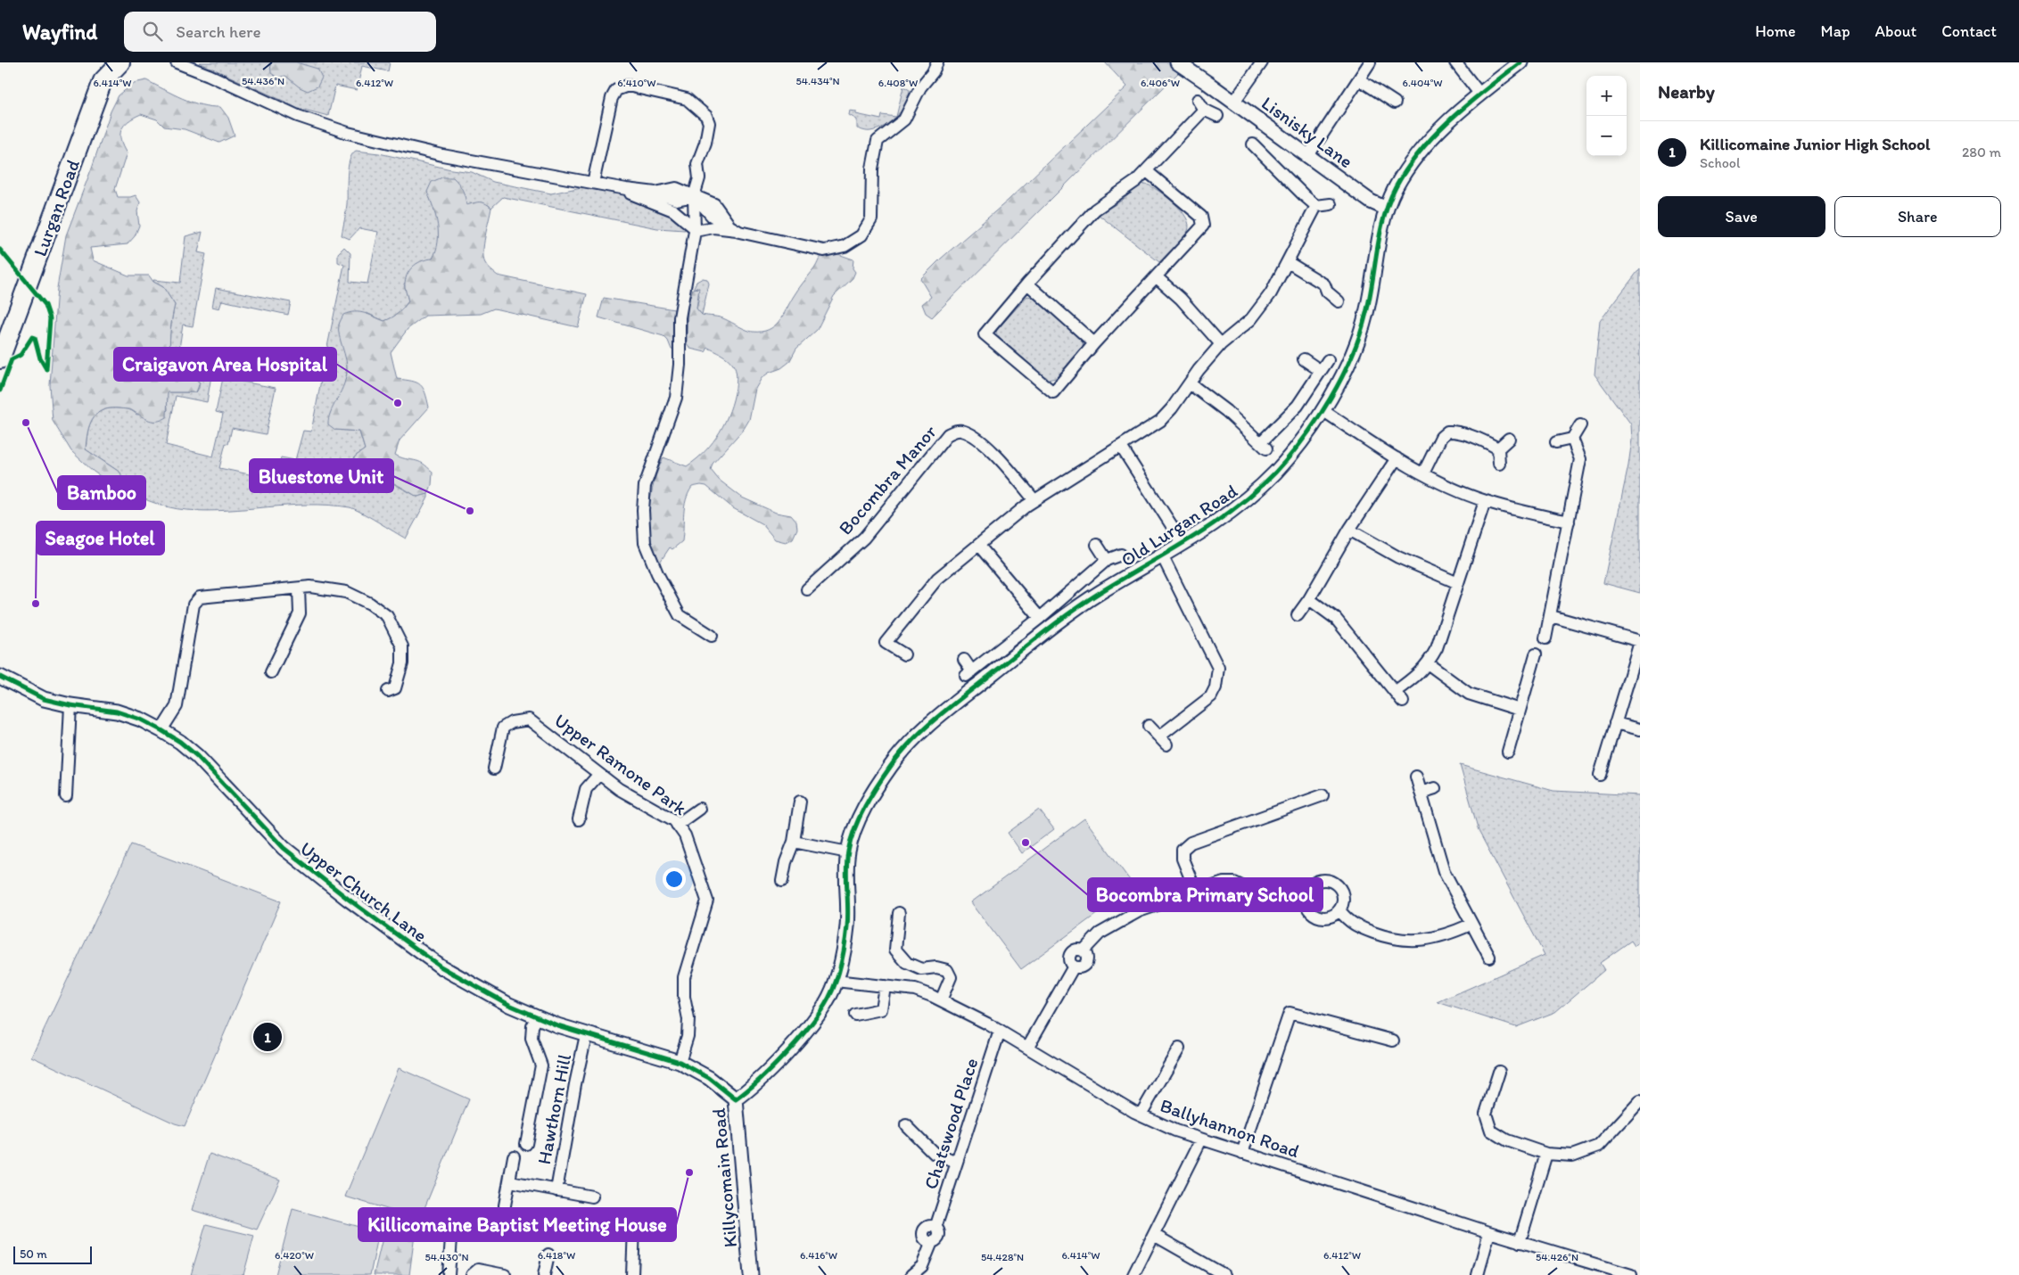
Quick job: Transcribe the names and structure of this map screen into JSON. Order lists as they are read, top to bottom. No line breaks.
{"streets":{"main road":["Lurgan Road"],"street":["Lisnisky Lane","Bocombra Manor","Old Lurgan Road","Upper Ramone Park","Upper Church Lane","Hawthorn Hill","Chatswood Place","Ballyhannon Road","Killycomain Road"]},"crossings":[["Lisnisky Lane","Old Lurgan Road"],["Old Lurgan Road","Killycomain Road"],["Upper Ramone Park","Upper Church Lane"],["Upper Church Lane","Hawthorn Hill"],["Upper Church Lane","Killycomain Road"],["Chatswood Place","Ballyhannon Road"],["Ballyhannon Road","Killycomain Road"]],"places":["Craigavon Area Hospital","Bamboo","Bluestone Unit","Seagoe Hotel","Bocombra Primary School","Killicomaine Baptist Meeting House"],"scale_bar":"50 m","page":{"header":"Wayfind","search":"Search here","nav":["Home","Map","About","Contact"],"heading":"Nearby","map_buttons":["+","−"],"list":[{"mark":"1","name":"Killicomaine Junior High School","note":"School","value":"280 m"}],"buttons":["Save","Share"],"pins":"1","scale":"50 m"},"coordinates":["54.436°N","54.434°N","6.404°W","6.414°W","6.412°W","6.410°W","6.408°W","6.406°W","6.420°W","6.418°W","6.416°W","54.430°N","54.428°N","54.426°N"]}
